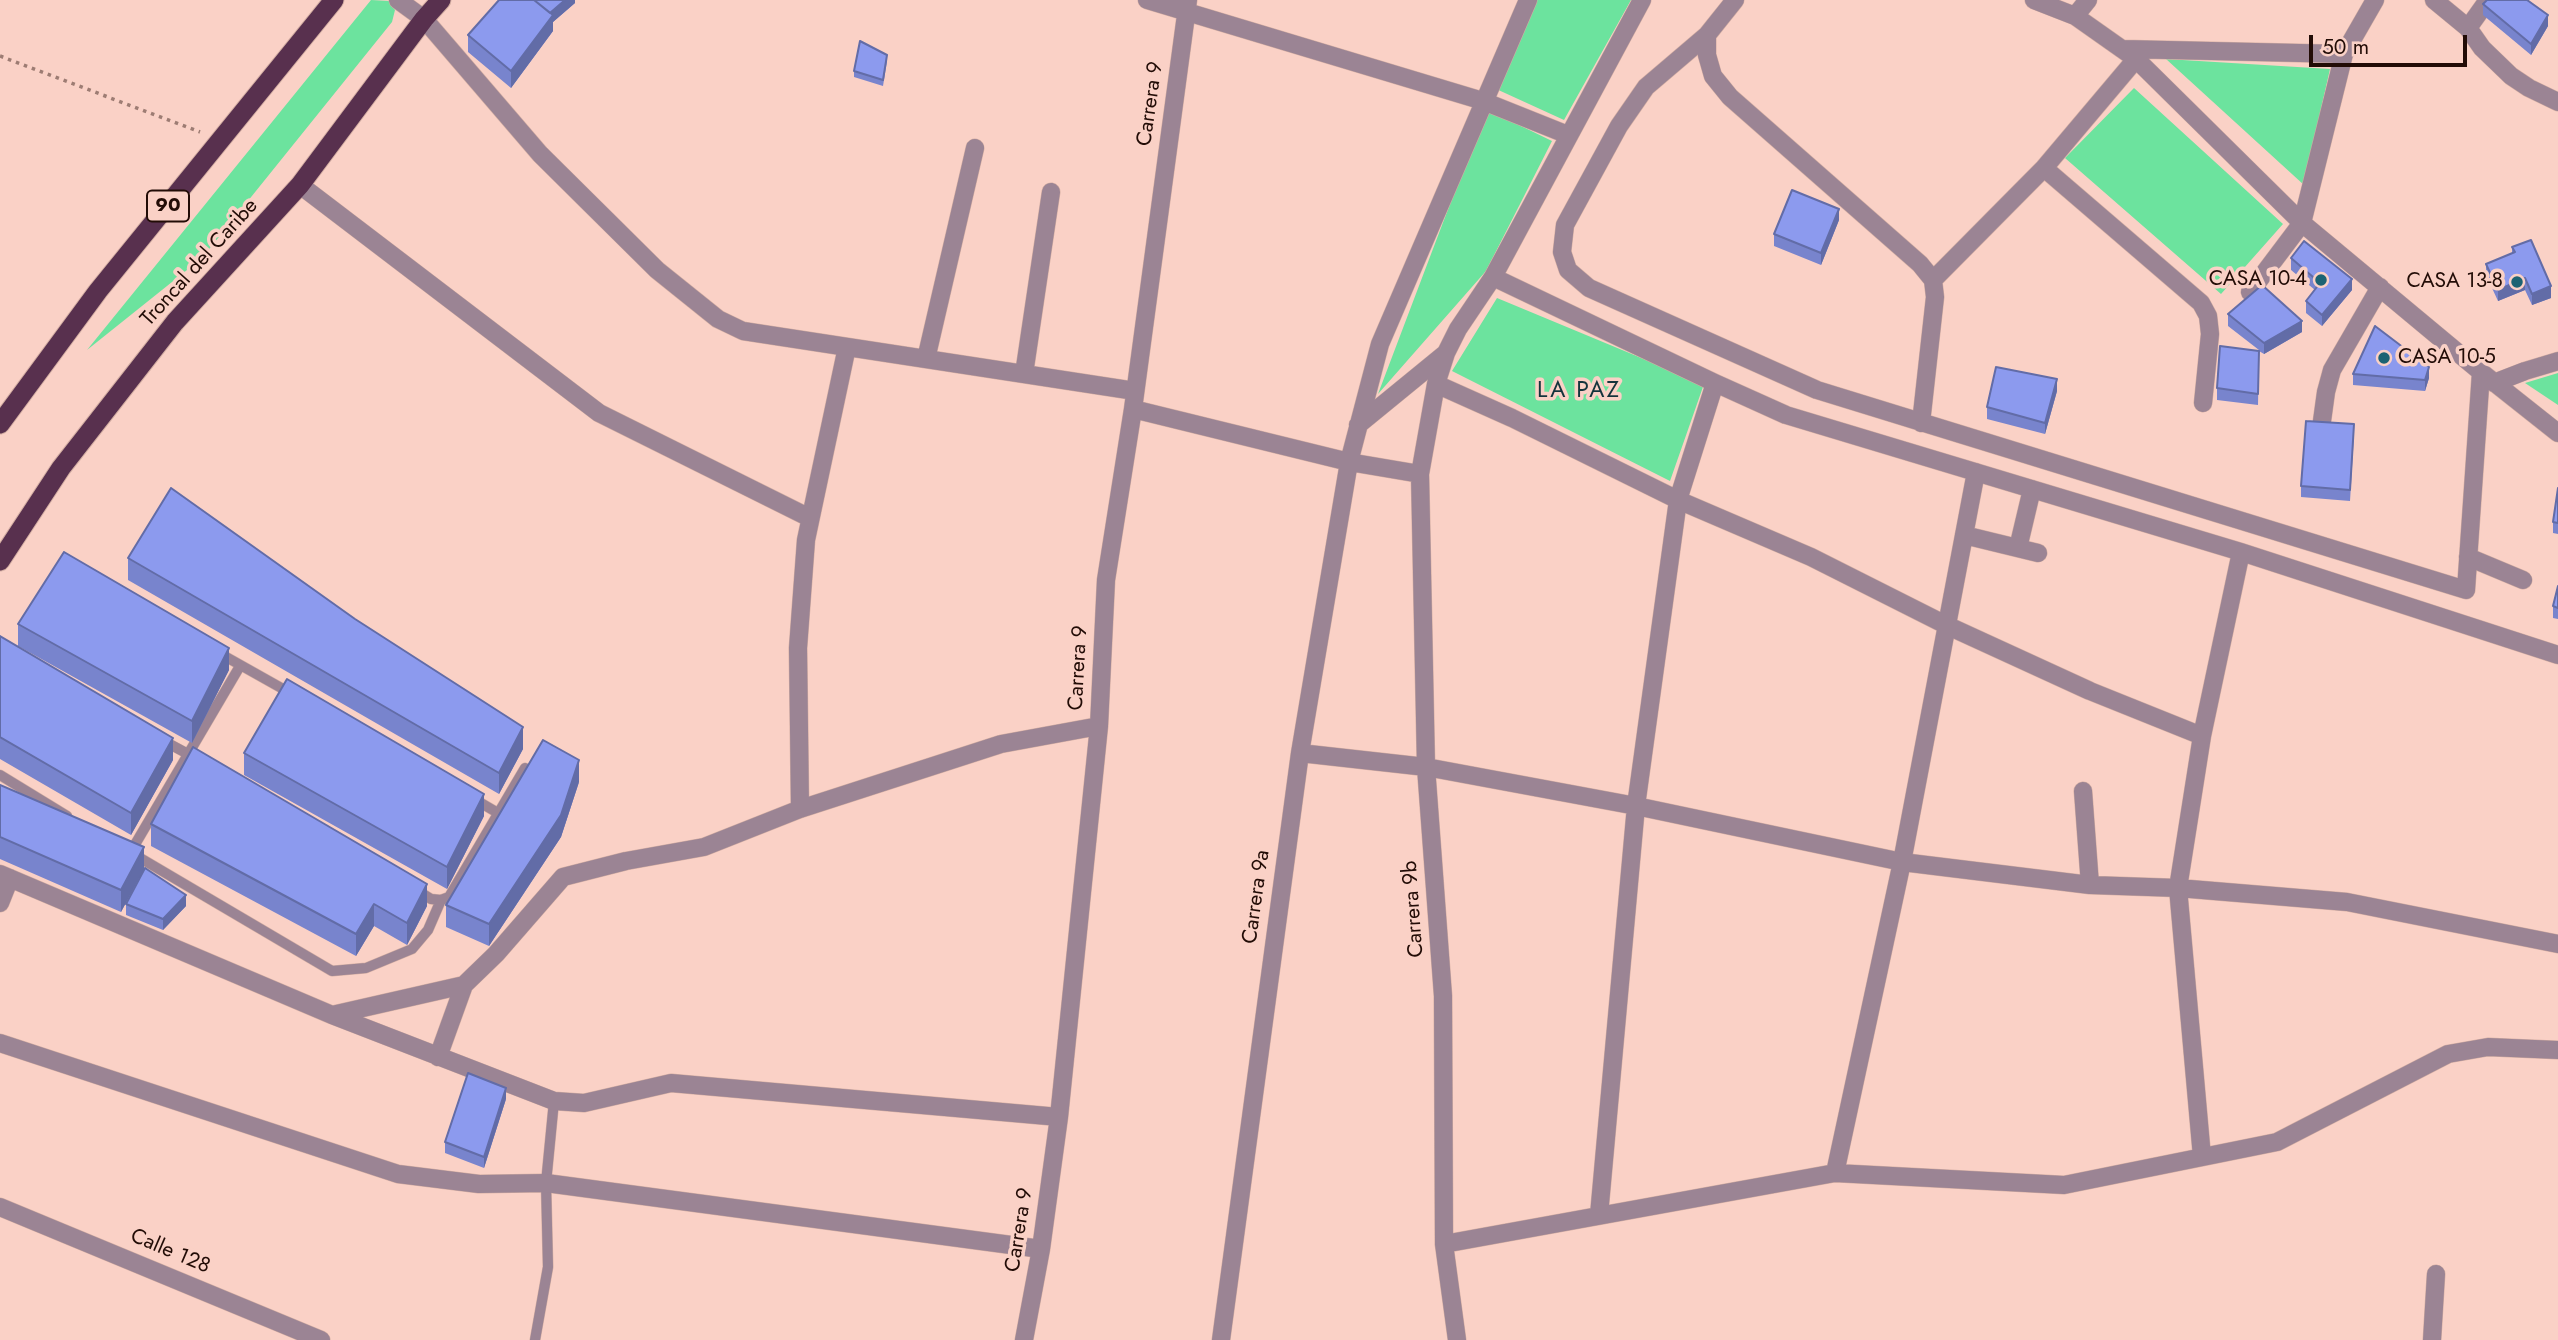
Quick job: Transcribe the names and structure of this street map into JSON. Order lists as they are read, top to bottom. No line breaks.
{"streets":{"highway":["90","Troncal del Caribe"],"street":["Carrera 9","Carrera 9a","Carrera 9b","Calle 128"]},"districts":["LA PAZ"],"places":["CASA 10-4","CASA 13-8","CASA 10-5"],"scale_bar":"50 m"}
